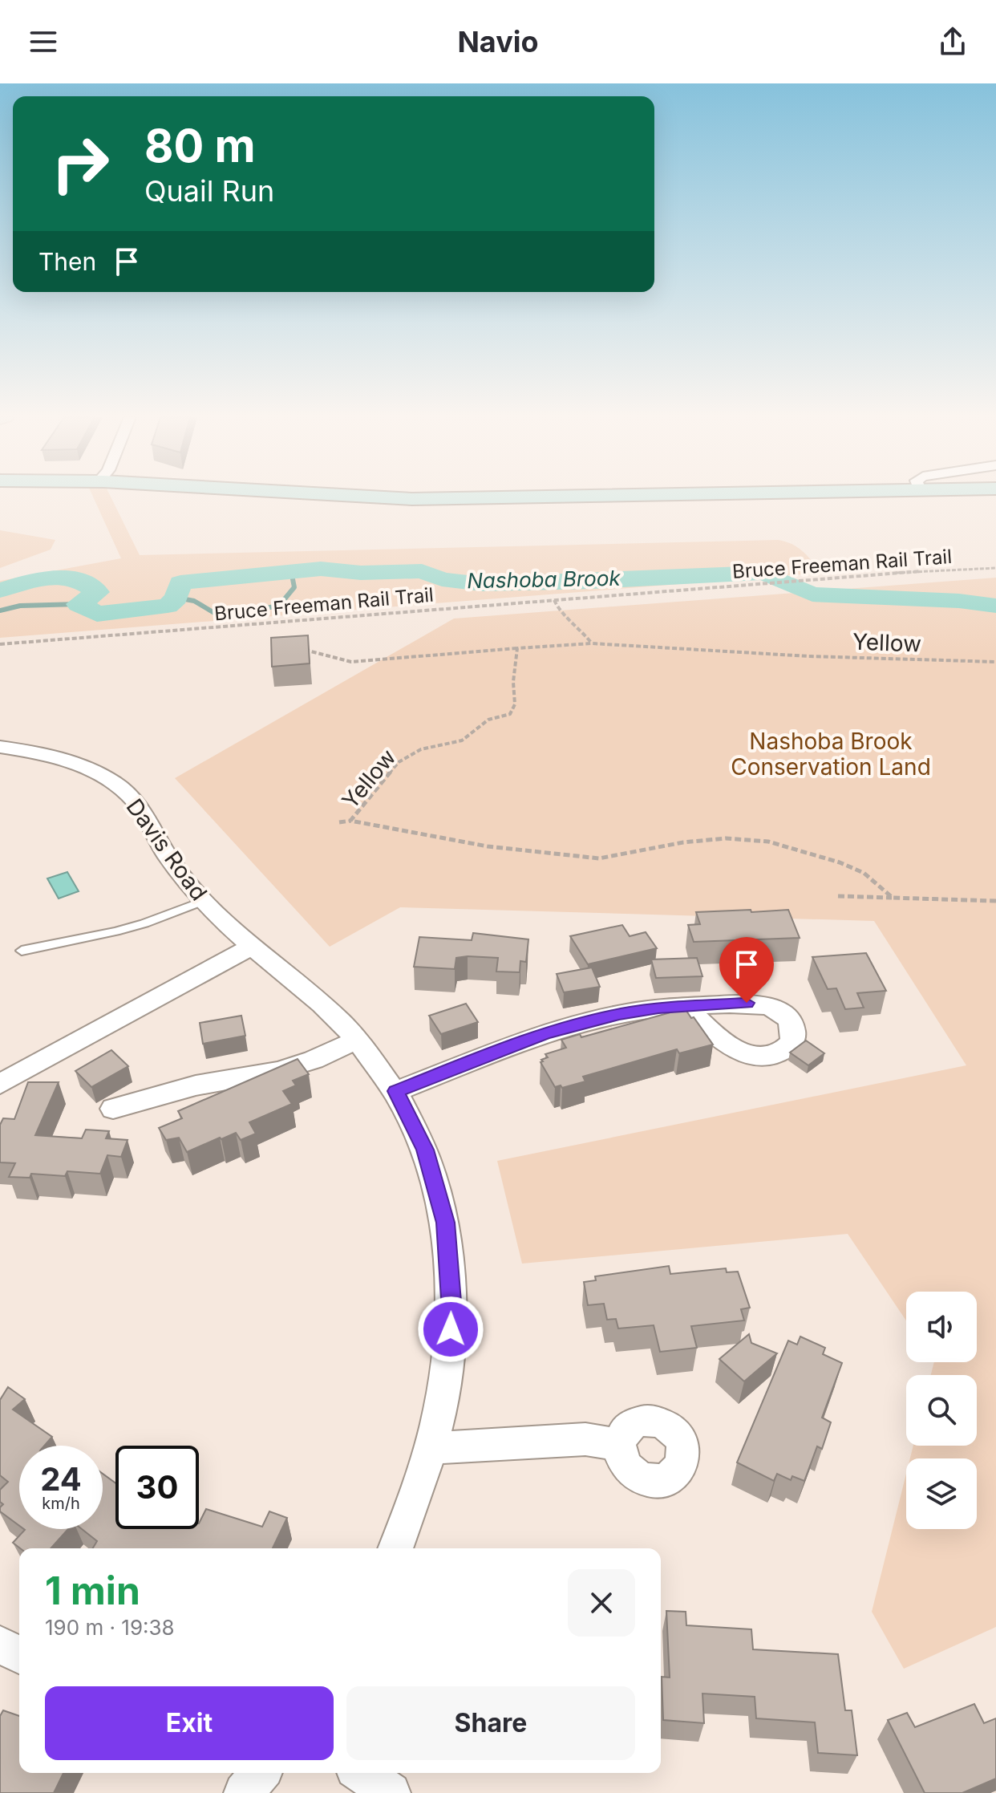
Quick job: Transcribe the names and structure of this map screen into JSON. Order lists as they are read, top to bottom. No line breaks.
{"streets":{"street":["Davis Road"],"path":["Bruce Freeman Rail Trail","Yellow"]},"water":["Nashoba Brook"],"parks":["Nashoba Brook Conservation Land"],"page":{"header":"Navio","turn":["80 m","Quail Run"],"then":"Then","speed":"24 km/h","limit":"30","heading":["1 min","190 m · 19:38"],"buttons":["Exit","Share"]}}
